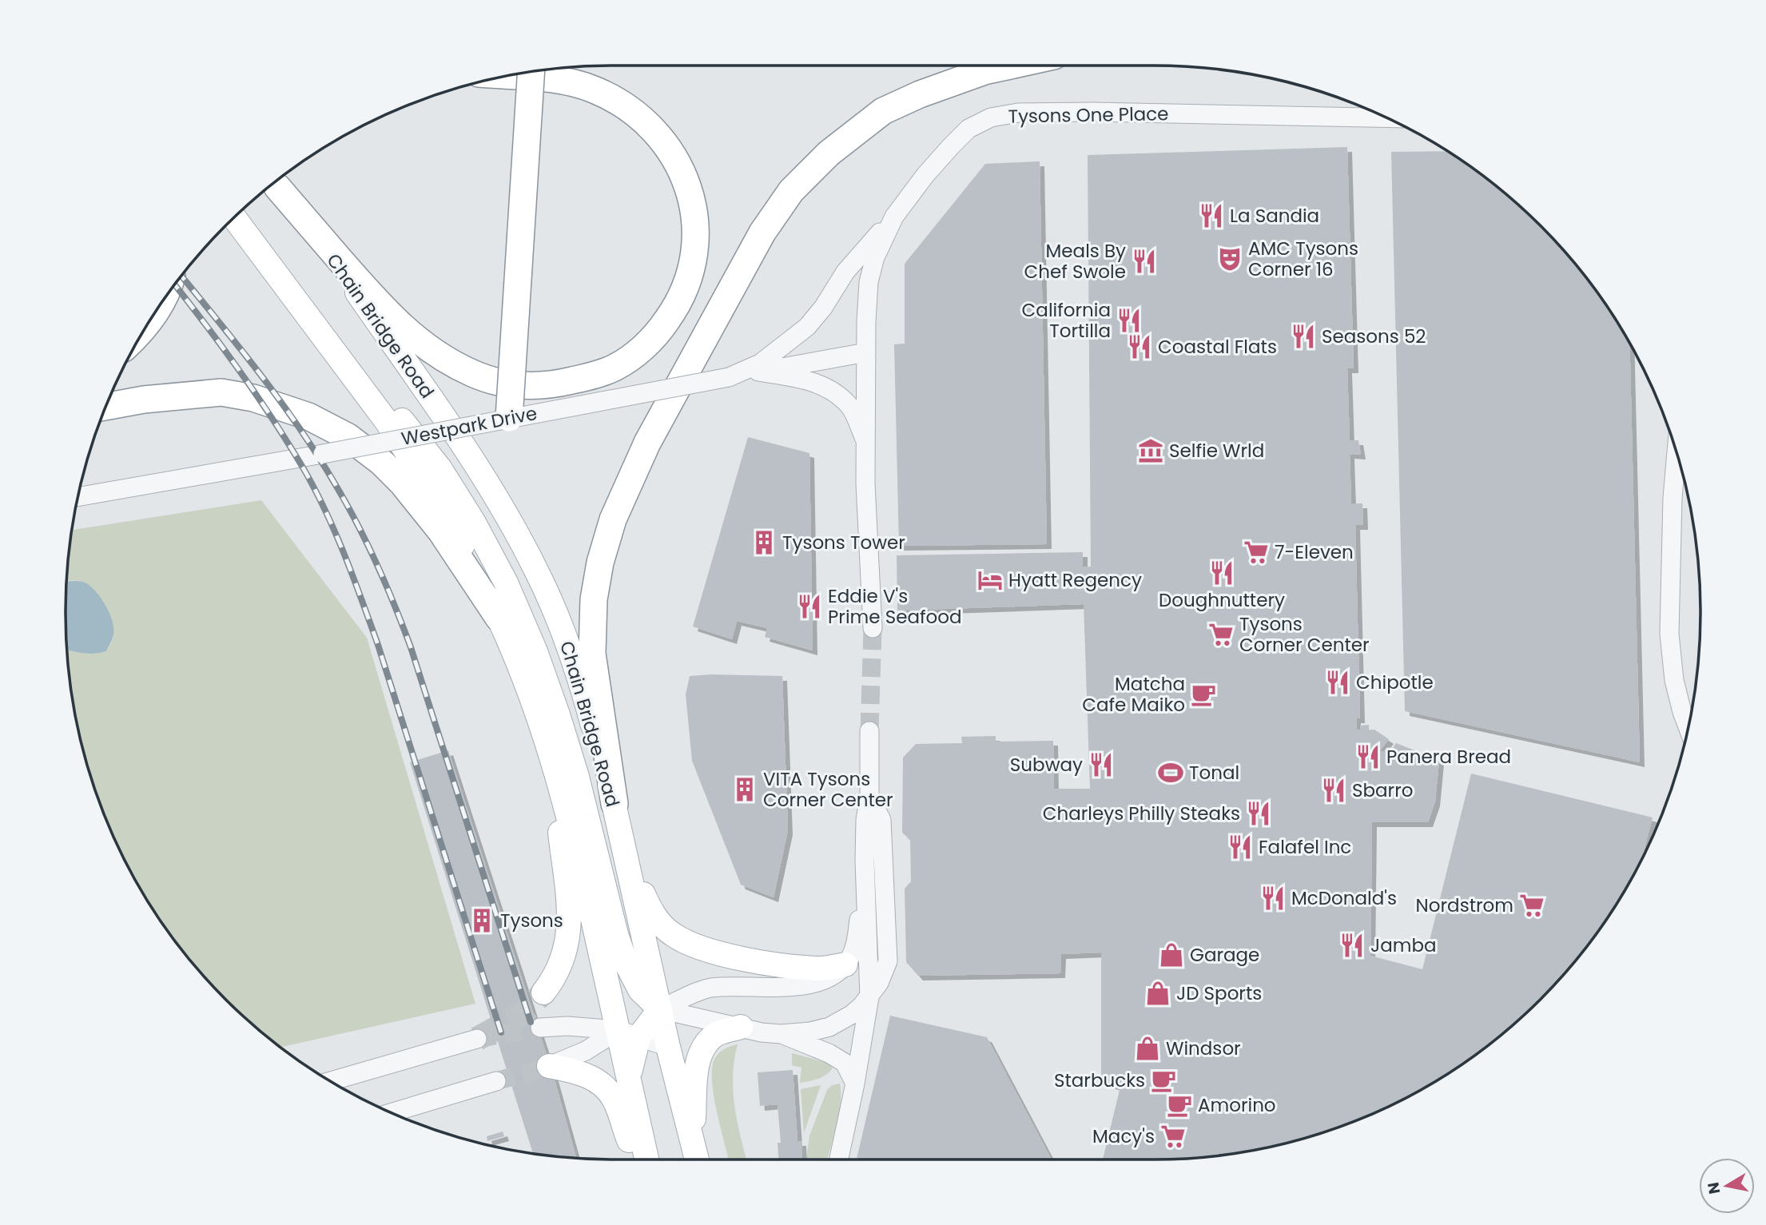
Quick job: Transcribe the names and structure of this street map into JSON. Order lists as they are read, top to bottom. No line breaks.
{"streets":{"main road":["Chain Bridge Road"],"street":["Tysons One Place","Westpark Drive"]},"crossings":[["Tysons One Place","Westpark Drive"]],"places":{"restaurant":["La Sandia","Meals By Chef Swole","California Tortilla","Seasons 52","Coastal Flats","Doughnuttery","Eddie V's Prime Seafood","Chipotle","Panera Bread","Subway","Sbarro","Charleys Philly Steaks","Falafel Inc","McDonald's","Jamba"],"theatre":["AMC Tysons Corner 16"],"museum":["Selfie Wrld"],"building":["Tysons Tower","VITA Tysons Corner Center","Tysons"],"supermarket":["7-Eleven","Tysons Corner Center","Nordstrom","Macy's"],"hotel":["Hyatt Regency"],"cafe":["Matcha Cafe Maiko","Starbucks","Amorino"],"sports":["Tonal"],"shop":["Garage","JD Sports","Windsor"]},"north":"left"}
